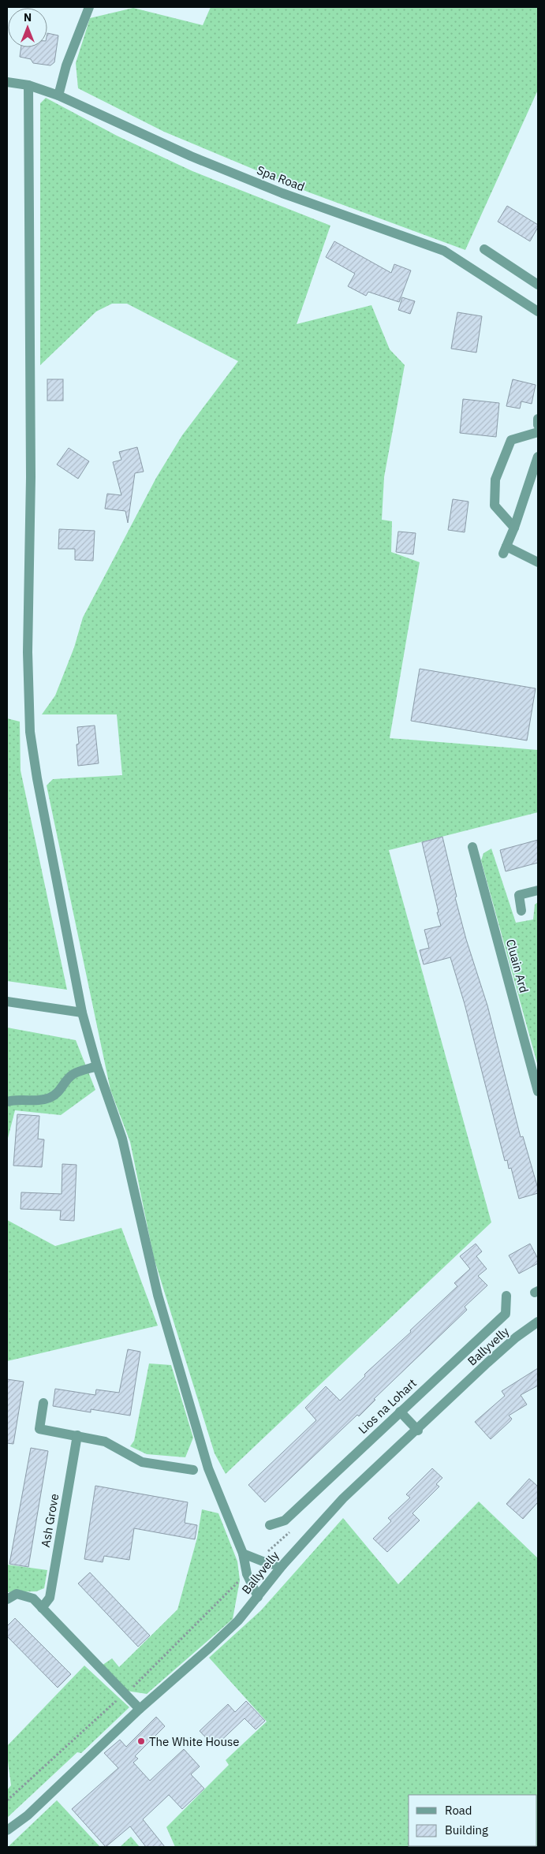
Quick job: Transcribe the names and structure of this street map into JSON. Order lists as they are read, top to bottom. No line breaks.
{"streets":{"street":["Spa Road","Cluain Ard","Ballyvelly","Lios na Lohart","Ash Grove"]},"places":["The White House"],"legend":["Road","Building"],"north":"top"}
